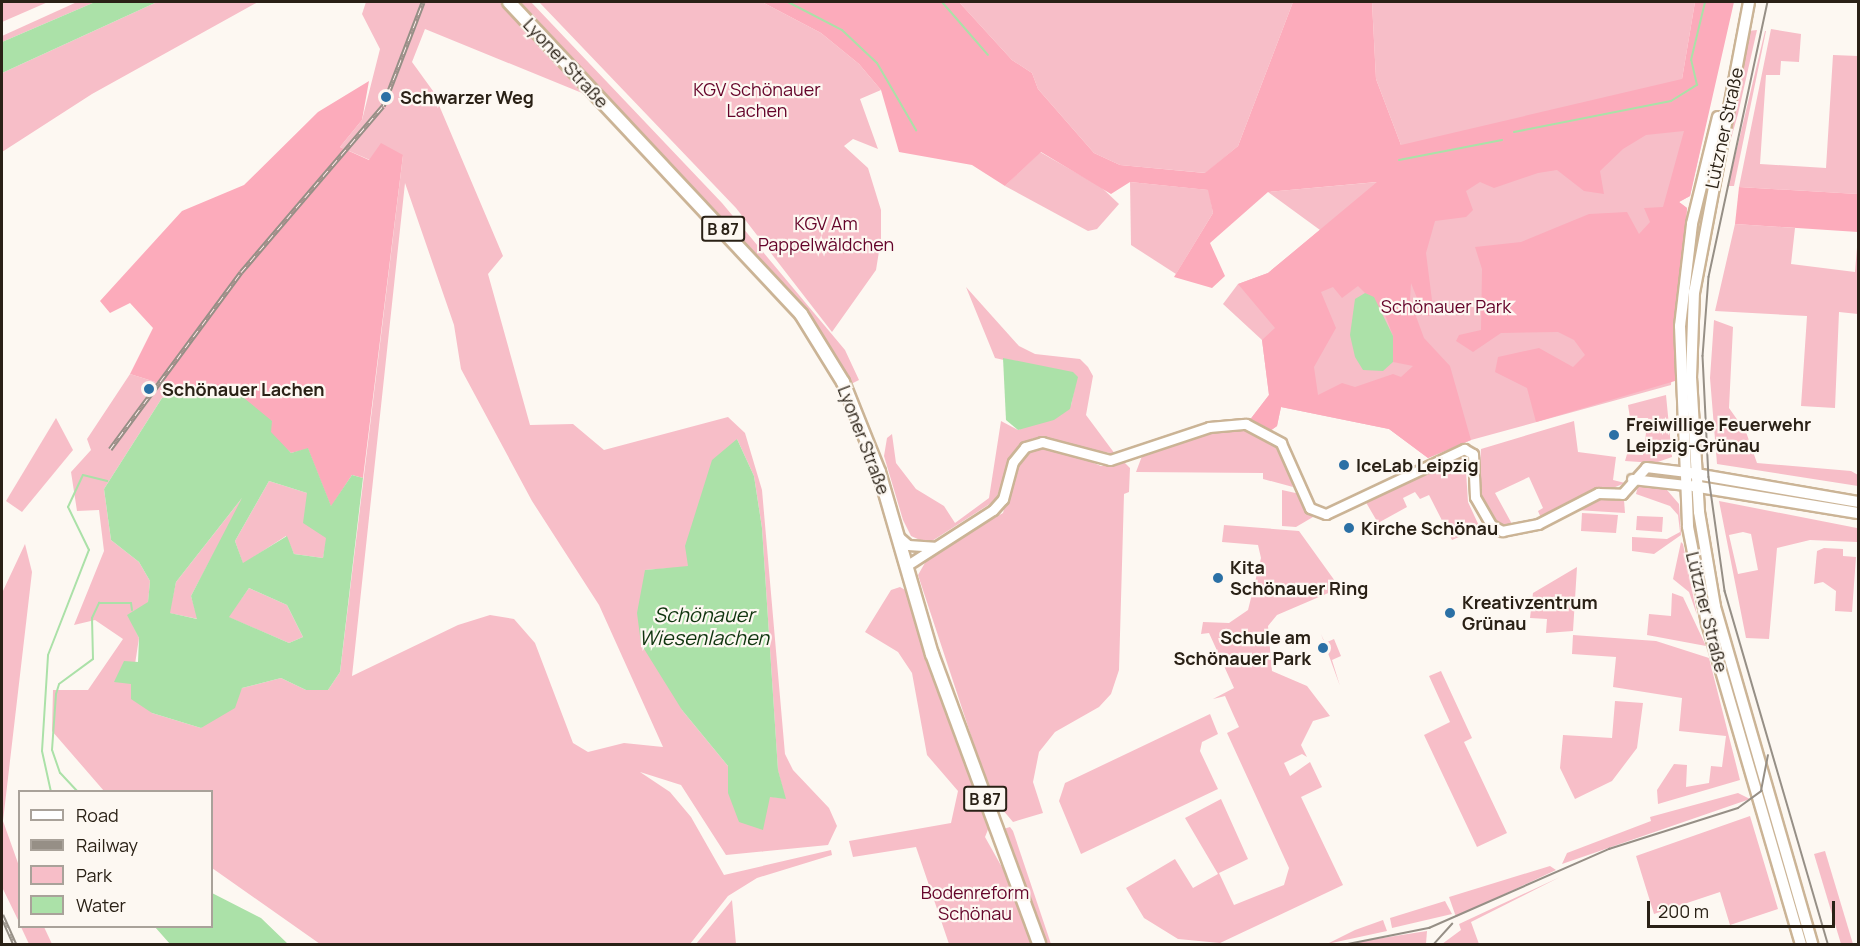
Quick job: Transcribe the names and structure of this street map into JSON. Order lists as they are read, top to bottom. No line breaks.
{"streets":{"main road":["Lyoner Straße","Lützner Straße","B 87"]},"water":["Schönauer Wiesenlachen"],"parks":["KGV Schönauer Lachen","KGV Am Pappelwäldchen","Schönauer Park","Bodenreform Schönau"],"places":["Schwarzer Weg","Schönauer Lachen","Freiwillige Feuerwehr Leipzig-Grünau","IceLab Leipzig","Kirche Schönau","Kita Schönauer Ring","Kreativzentrum Grünau","Schule am Schönauer Park"],"legend":["Road","Railway","Park","Water"],"scale_bar":"200 m"}
